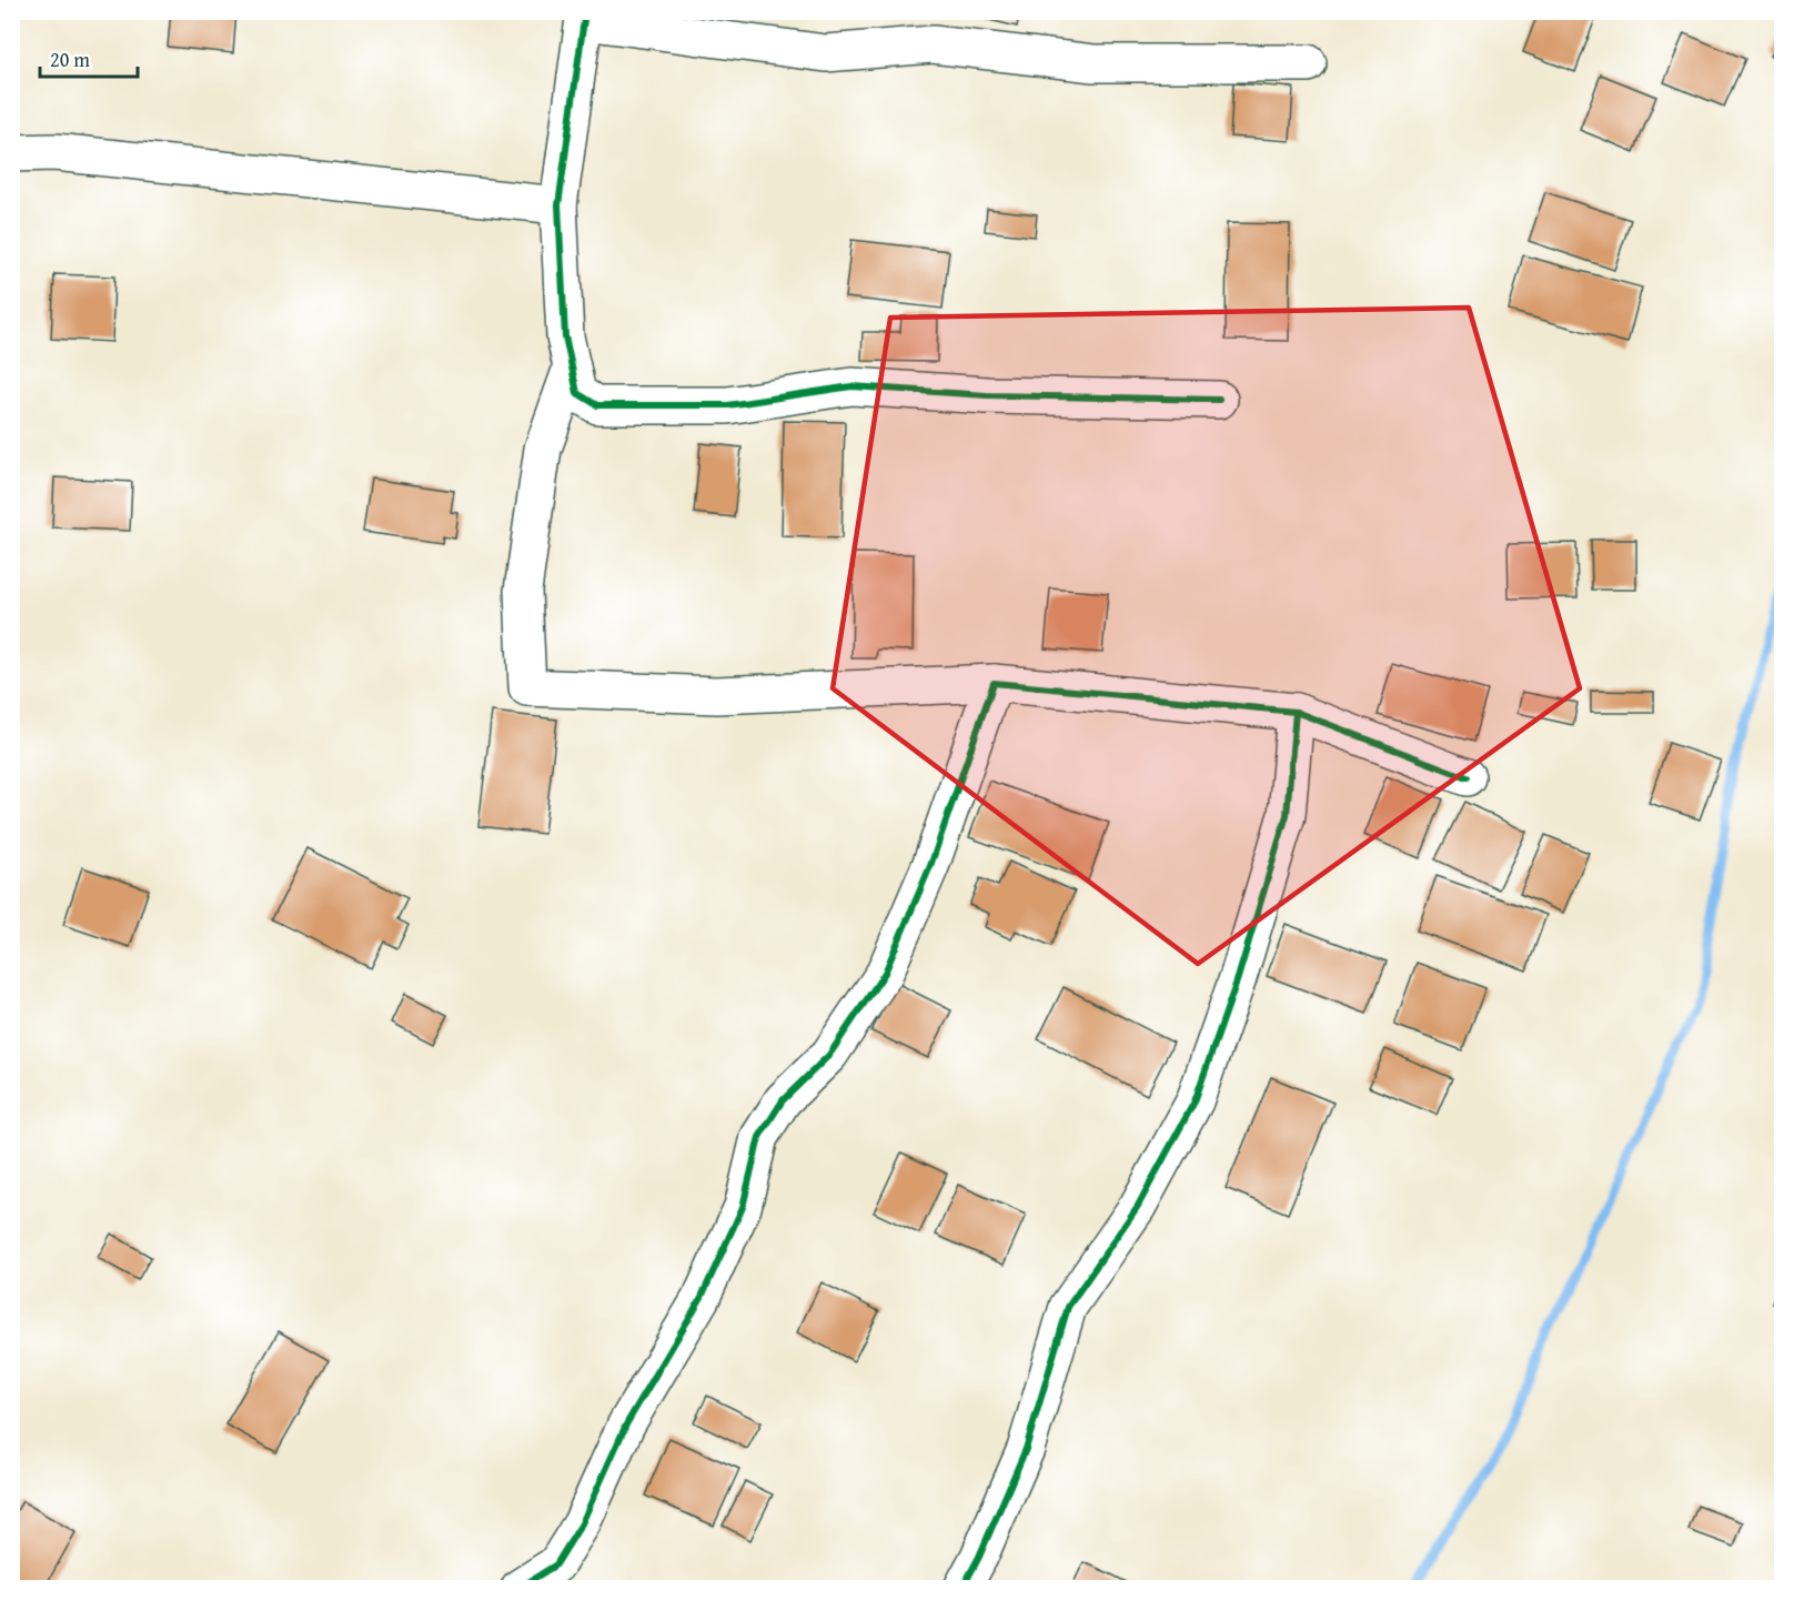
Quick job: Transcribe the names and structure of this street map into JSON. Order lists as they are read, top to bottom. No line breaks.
{"scale_bar":"20 m"}
